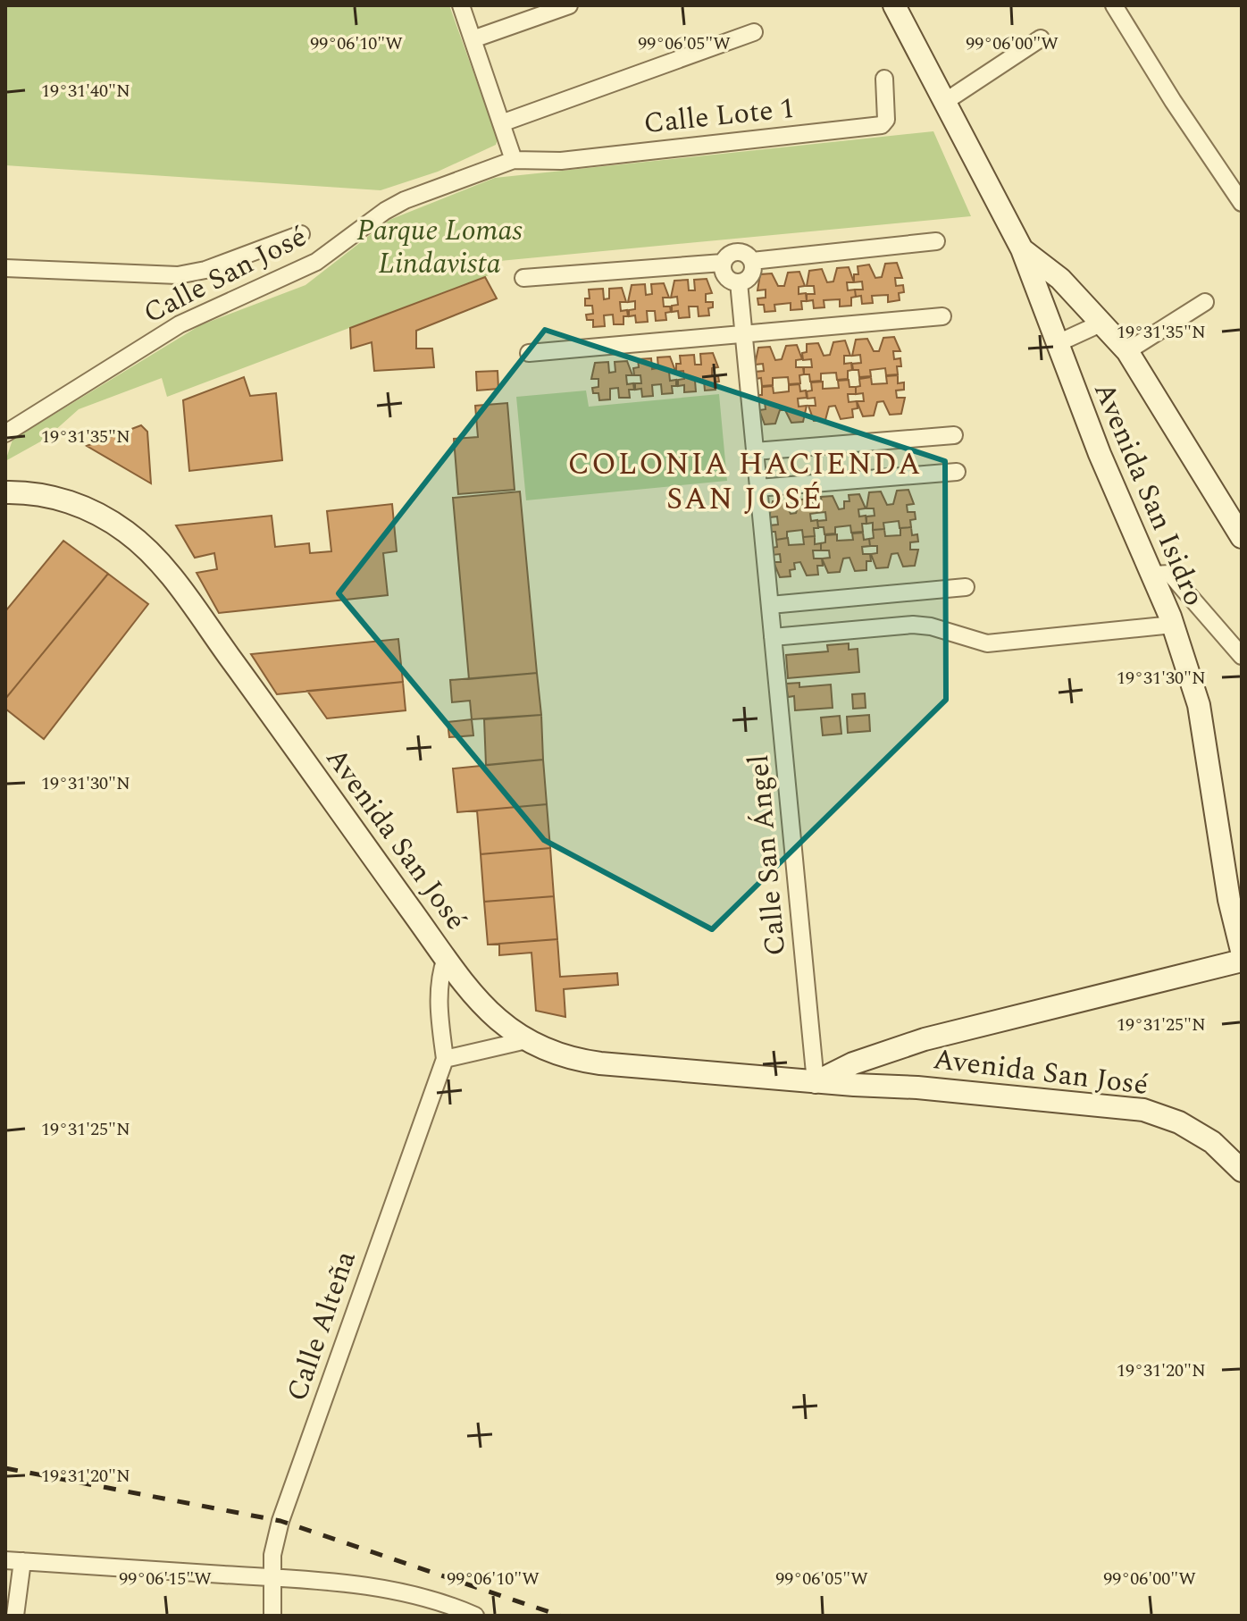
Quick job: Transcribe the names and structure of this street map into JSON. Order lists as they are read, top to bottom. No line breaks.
{"streets":{"main road":["Avenida San Isidro","Avenida San José"],"street":["Calle Lote 1","Calle San José","Calle San Ángel","Calle Alteña"]},"crossings":[["Calle Lote 1","Calle San José"],["Avenida San José","Calle San Ángel"],["Avenida San José","Calle Alteña"]],"districts":["COLONIA HACIENDA SAN JOSÉ"],"parks":["Parque Lomas Lindavista"],"coordinates":["99°06'10\"W","99°06'05\"W","99°06'00\"W","19°31'40\"N","19°31'35\"N","19°31'30\"N","19°31'25\"N","19°31'20\"N","99°06'15\"W"]}
